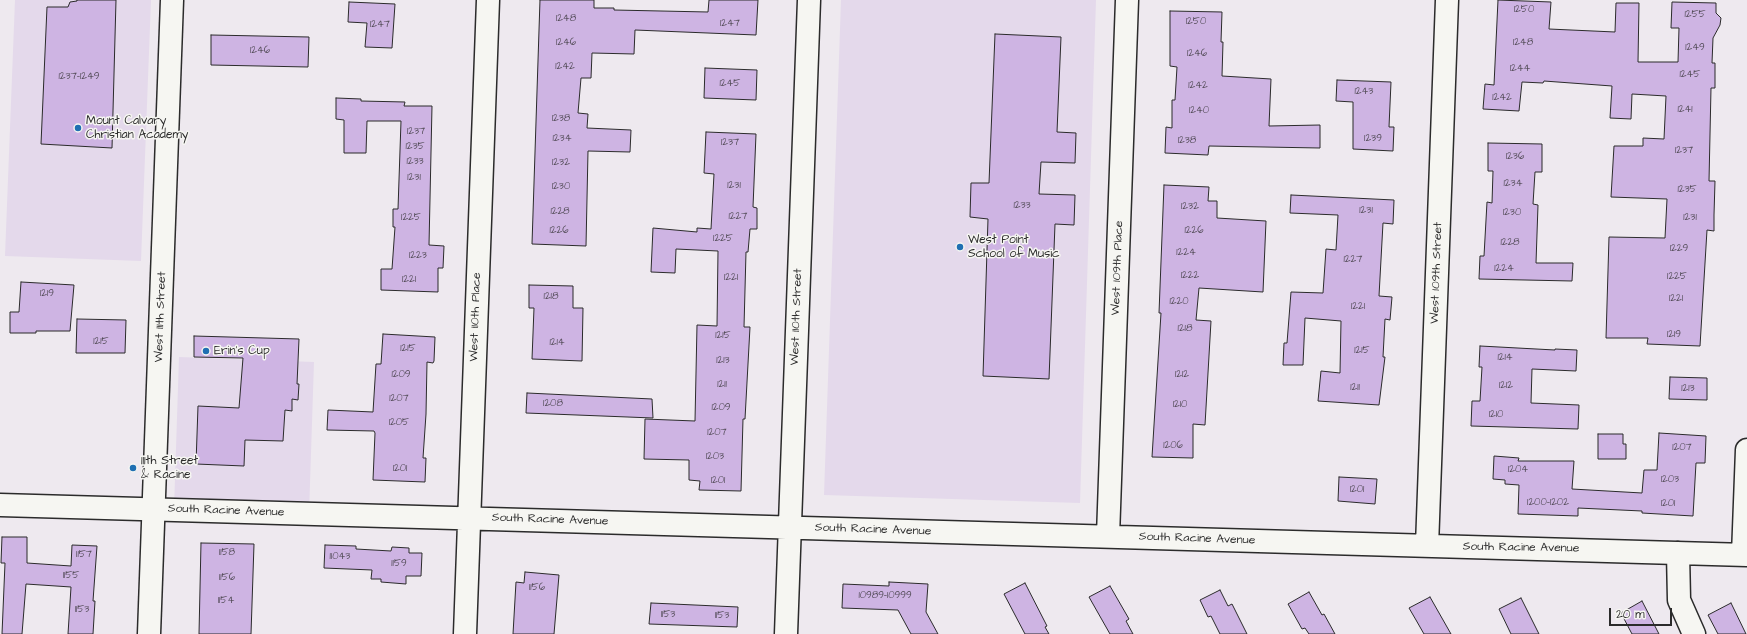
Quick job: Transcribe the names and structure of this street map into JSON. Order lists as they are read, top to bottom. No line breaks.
{"streets":{"street":["West 109th Place","West 109th Street","West 111th Street","West 110th Place","West 110th Street","South Racine Avenue"]},"crossings":[["West 109th Place","South Racine Avenue"],["West 109th Street","South Racine Avenue"],["West 111th Street","South Racine Avenue"],["West 110th Place","South Racine Avenue"],["West 110th Street","South Racine Avenue"]],"places":["Mount Calvary Christian Academy","West Point School of Music","Erin's Cup","111th Street & Racine"],"house_numbers":["1250","1255","1248","1250","1247","1247","1246","1248","1249","1246","1246","1242","1244","1245","1237-1249","1245","1242","1243","1242","1241","1240","1238","1237","1234","1239","1238","1237","1235","1237","1236","1233","1232","1231","1234","1231","1230","1235","1233","1232","1231","1228","1230","1227","1225","1231","1226","1226","1225","1228","1229","1224","1223","1227","1224","1222","1225","1221","1221","1219","1218","1221","1220","1221","1218","1219","1215","1215","1214","1215","1215","1214","1213","1209","1212","1211","1212","1211","1213","1207","1208","1210","1209","1210","1205","1207","1206","1207","1203","1201","1204","1203","1201","1201","1200-1202","1201","1158","1157","11043","1159","1155","1156","1156","10989-10999","1154","1153","1153","1153"],"scale_bar":"20 m"}
